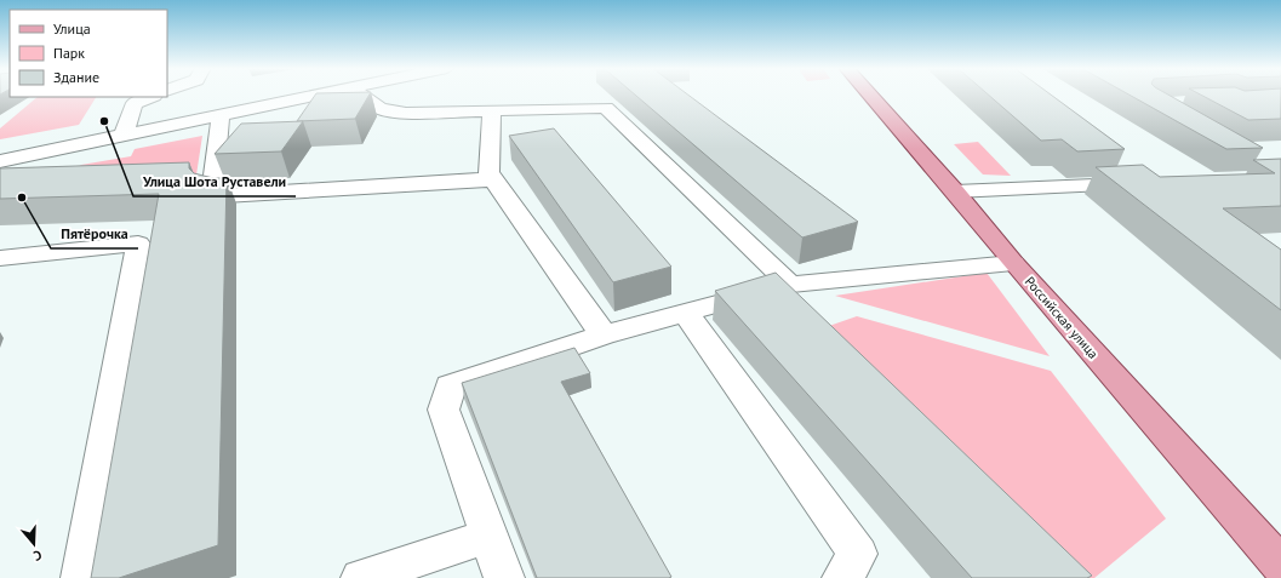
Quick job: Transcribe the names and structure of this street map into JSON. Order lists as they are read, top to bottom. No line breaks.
{"streets":{"main road":["Российская улица"]},"places":["Улица Шота Руставели","Пятёрочка"],"legend":["Улица","Парк","Здание"],"north":"bottom"}
